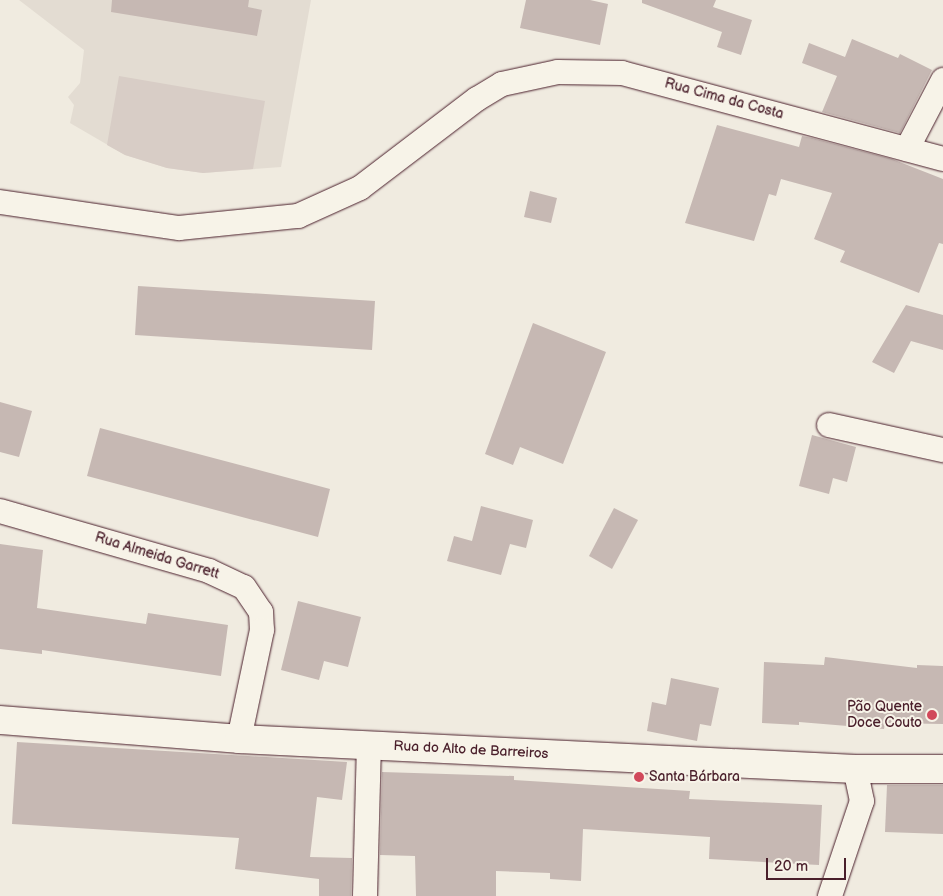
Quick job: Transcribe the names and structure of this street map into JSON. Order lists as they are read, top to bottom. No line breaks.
{"streets":{"street":["Rua Cima da Costa","Rua Almeida Garrett","Rua do Alto de Barreiros"]},"crossings":[["Rua Almeida Garrett","Rua do Alto de Barreiros"]],"places":["Pão Quente Doce Couto","Santa Bárbara"],"scale_bar":"20 m"}
